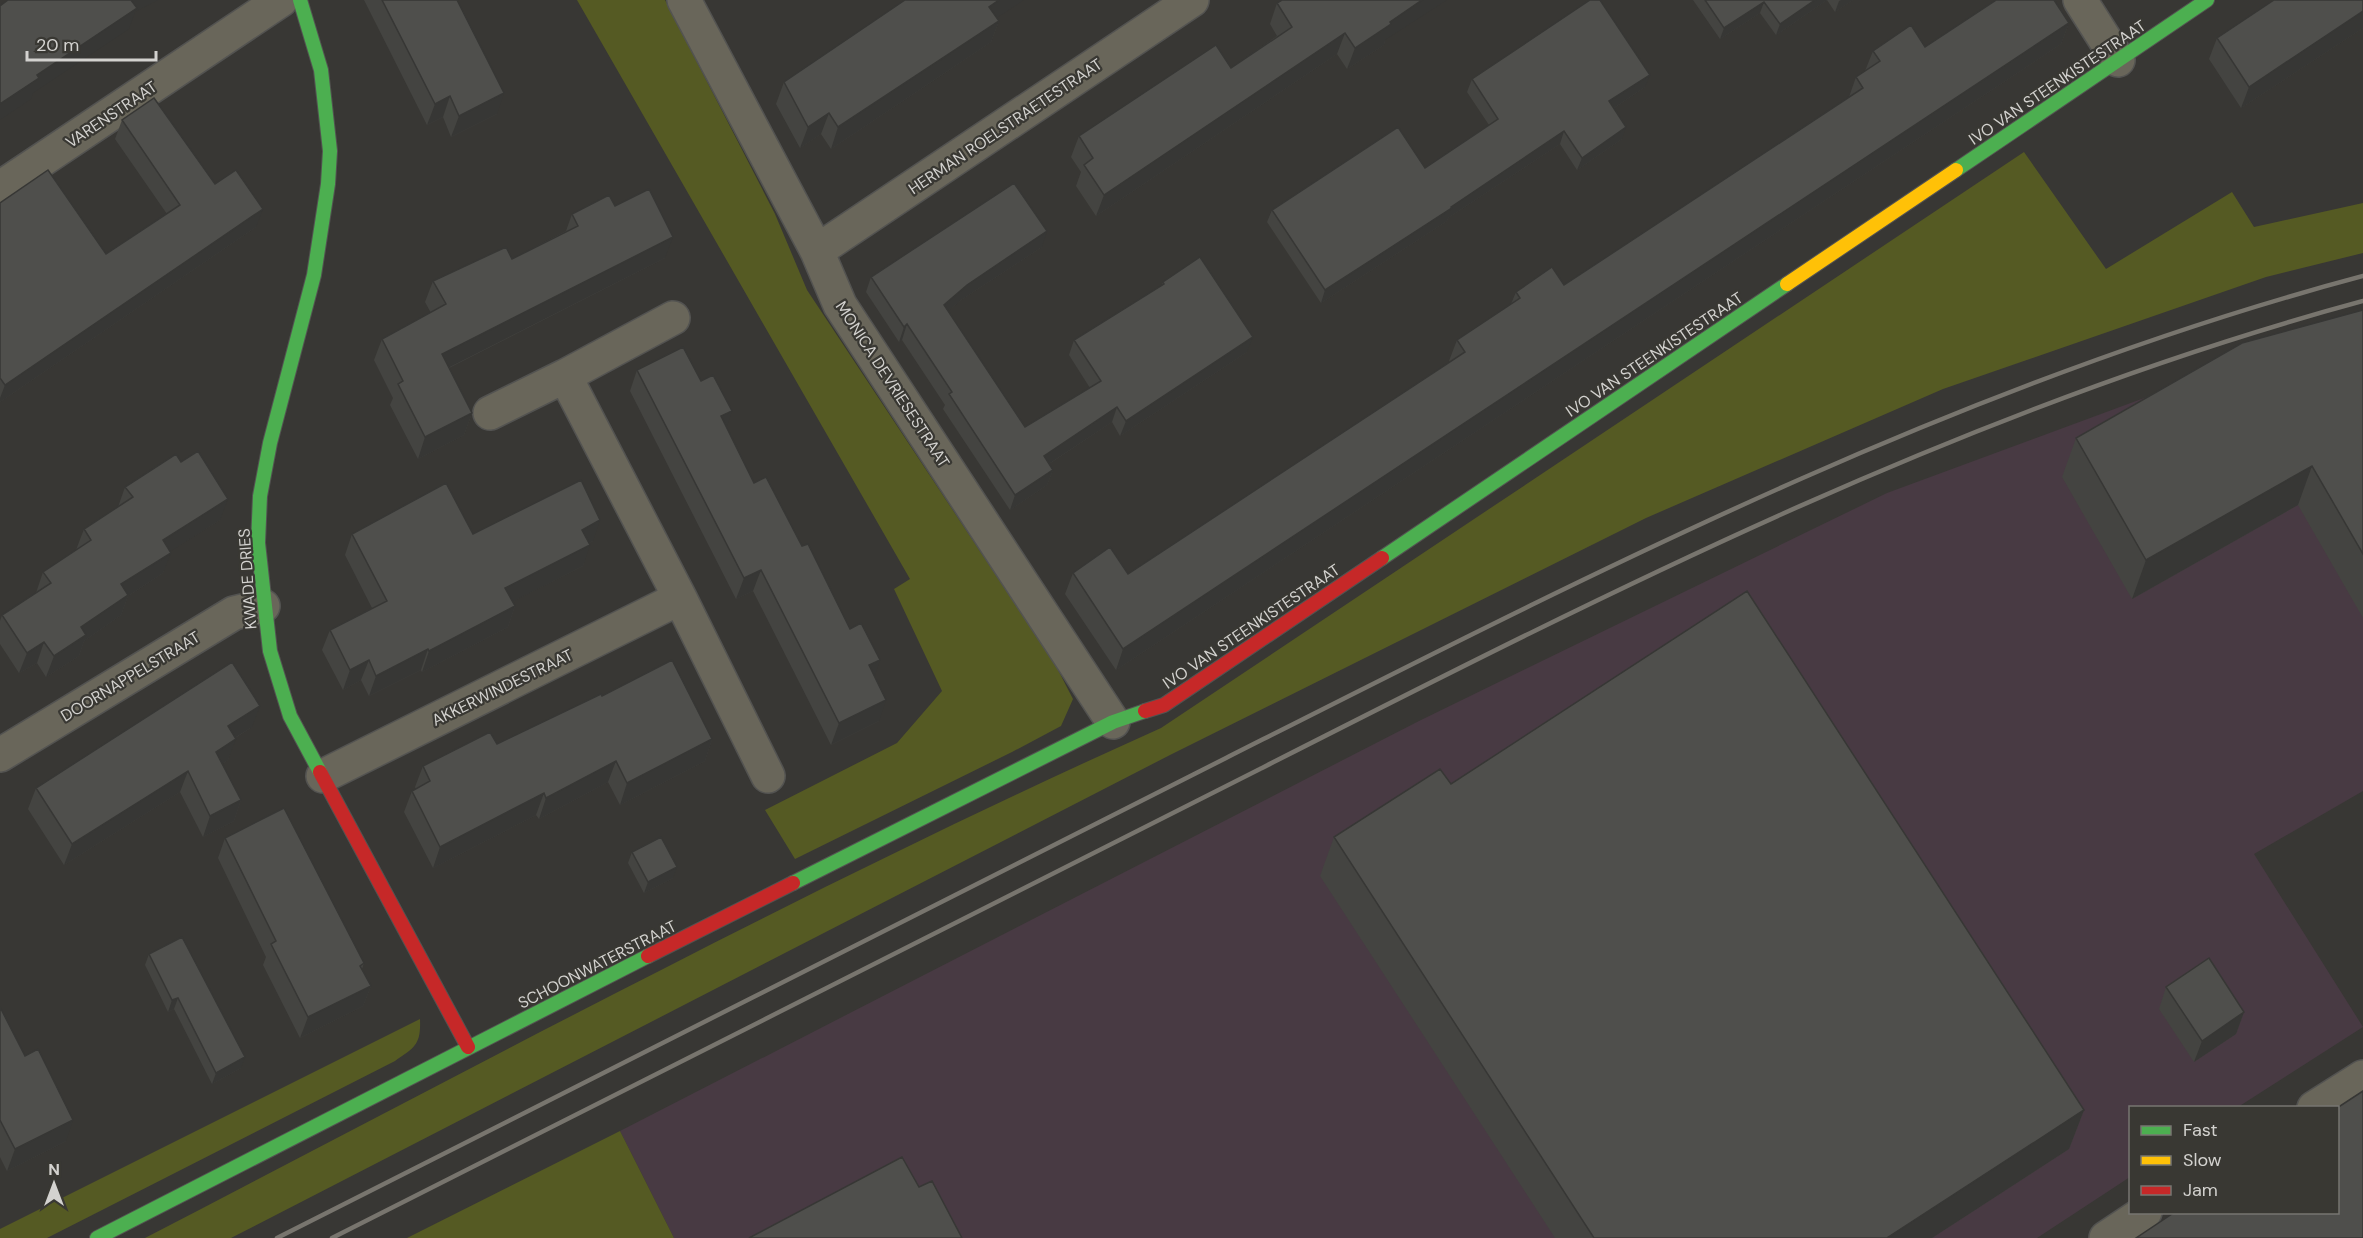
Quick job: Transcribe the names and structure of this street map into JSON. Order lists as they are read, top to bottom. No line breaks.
{"streets":{"street":["IVO VAN STEENKISTESTRAAT","VARENSTRAAT","HERMAN ROELSTRAETESTRAAT","MONICA DEVRIESESTRAAT","KWADE DRIES","DOORNAPPELSTRAAT","AKKERWINDESTRAAT","SCHOONWATERSTRAAT"]},"crossings":[["IVO VAN STEENKISTESTRAAT","MONICA DEVRIESESTRAAT"],["IVO VAN STEENKISTESTRAAT","SCHOONWATERSTRAAT"],["HERMAN ROELSTRAETESTRAAT","MONICA DEVRIESESTRAAT"],["MONICA DEVRIESESTRAAT","SCHOONWATERSTRAAT"],["KWADE DRIES","DOORNAPPELSTRAAT"],["KWADE DRIES","AKKERWINDESTRAAT"],["KWADE DRIES","SCHOONWATERSTRAAT"]],"legend":["Fast","Slow","Jam"],"scale_bar":"20 m","north":"top"}
